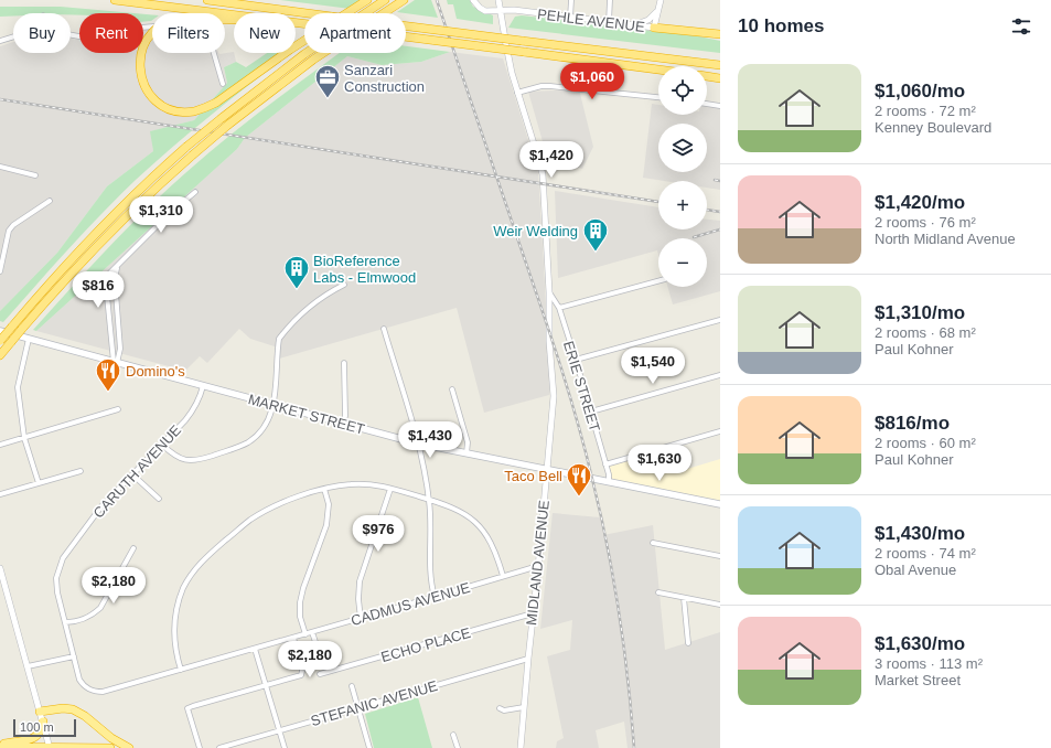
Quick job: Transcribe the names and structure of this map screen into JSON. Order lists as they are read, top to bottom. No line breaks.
{"streets":{"main road":["MARKET STREET"],"street":["PEHLE AVENUE","ERIE STREET","CARUTH AVENUE","MIDLAND AVENUE","CADMUS AVENUE","ECHO PLACE","STEFANIC AVENUE"]},"crossings":[["PEHLE AVENUE","MIDLAND AVENUE"],["ERIE STREET","MARKET STREET"],["ERIE STREET","MIDLAND AVENUE"],["MARKET STREET","CARUTH AVENUE"],["MARKET STREET","MIDLAND AVENUE"],["CARUTH AVENUE","CADMUS AVENUE"],["MIDLAND AVENUE","CADMUS AVENUE"],["MIDLAND AVENUE","ECHO PLACE"],["MIDLAND AVENUE","STEFANIC AVENUE"]],"places":{"office":["Sanzari Construction"],"building":["Weir Welding","BioReference Labs - Elmwood"],"restaurant":["Domino's","Taco Bell"]},"scale_bar":"100 m","page":{"heading":"10 homes","chip":["Buy","Rent","Filters","New","Apartment"],"list":[{"name":"$1,060/mo","note":"2 rooms · 72 m² · Kenney Boulevard"},{"name":"$1,420/mo","note":"2 rooms · 76 m² · North Midland Avenue"},{"name":"$1,310/mo","note":"2 rooms · 68 m² · Paul Kohner"},{"name":"$816/mo","note":"2 rooms · 60 m² · Paul Kohner"},{"name":"$1,430/mo","note":"2 rooms · 74 m² · Obal Avenue"},{"name":"$1,630/mo","note":"3 rooms · 113 m² · Market Street"}],"price":["$1,060","$1,420","$1,310","$816","$1,540","$1,430","$1,630","$976","$2,180","$2,180"],"map_buttons":["+","−"],"scale":"100 m"}}
